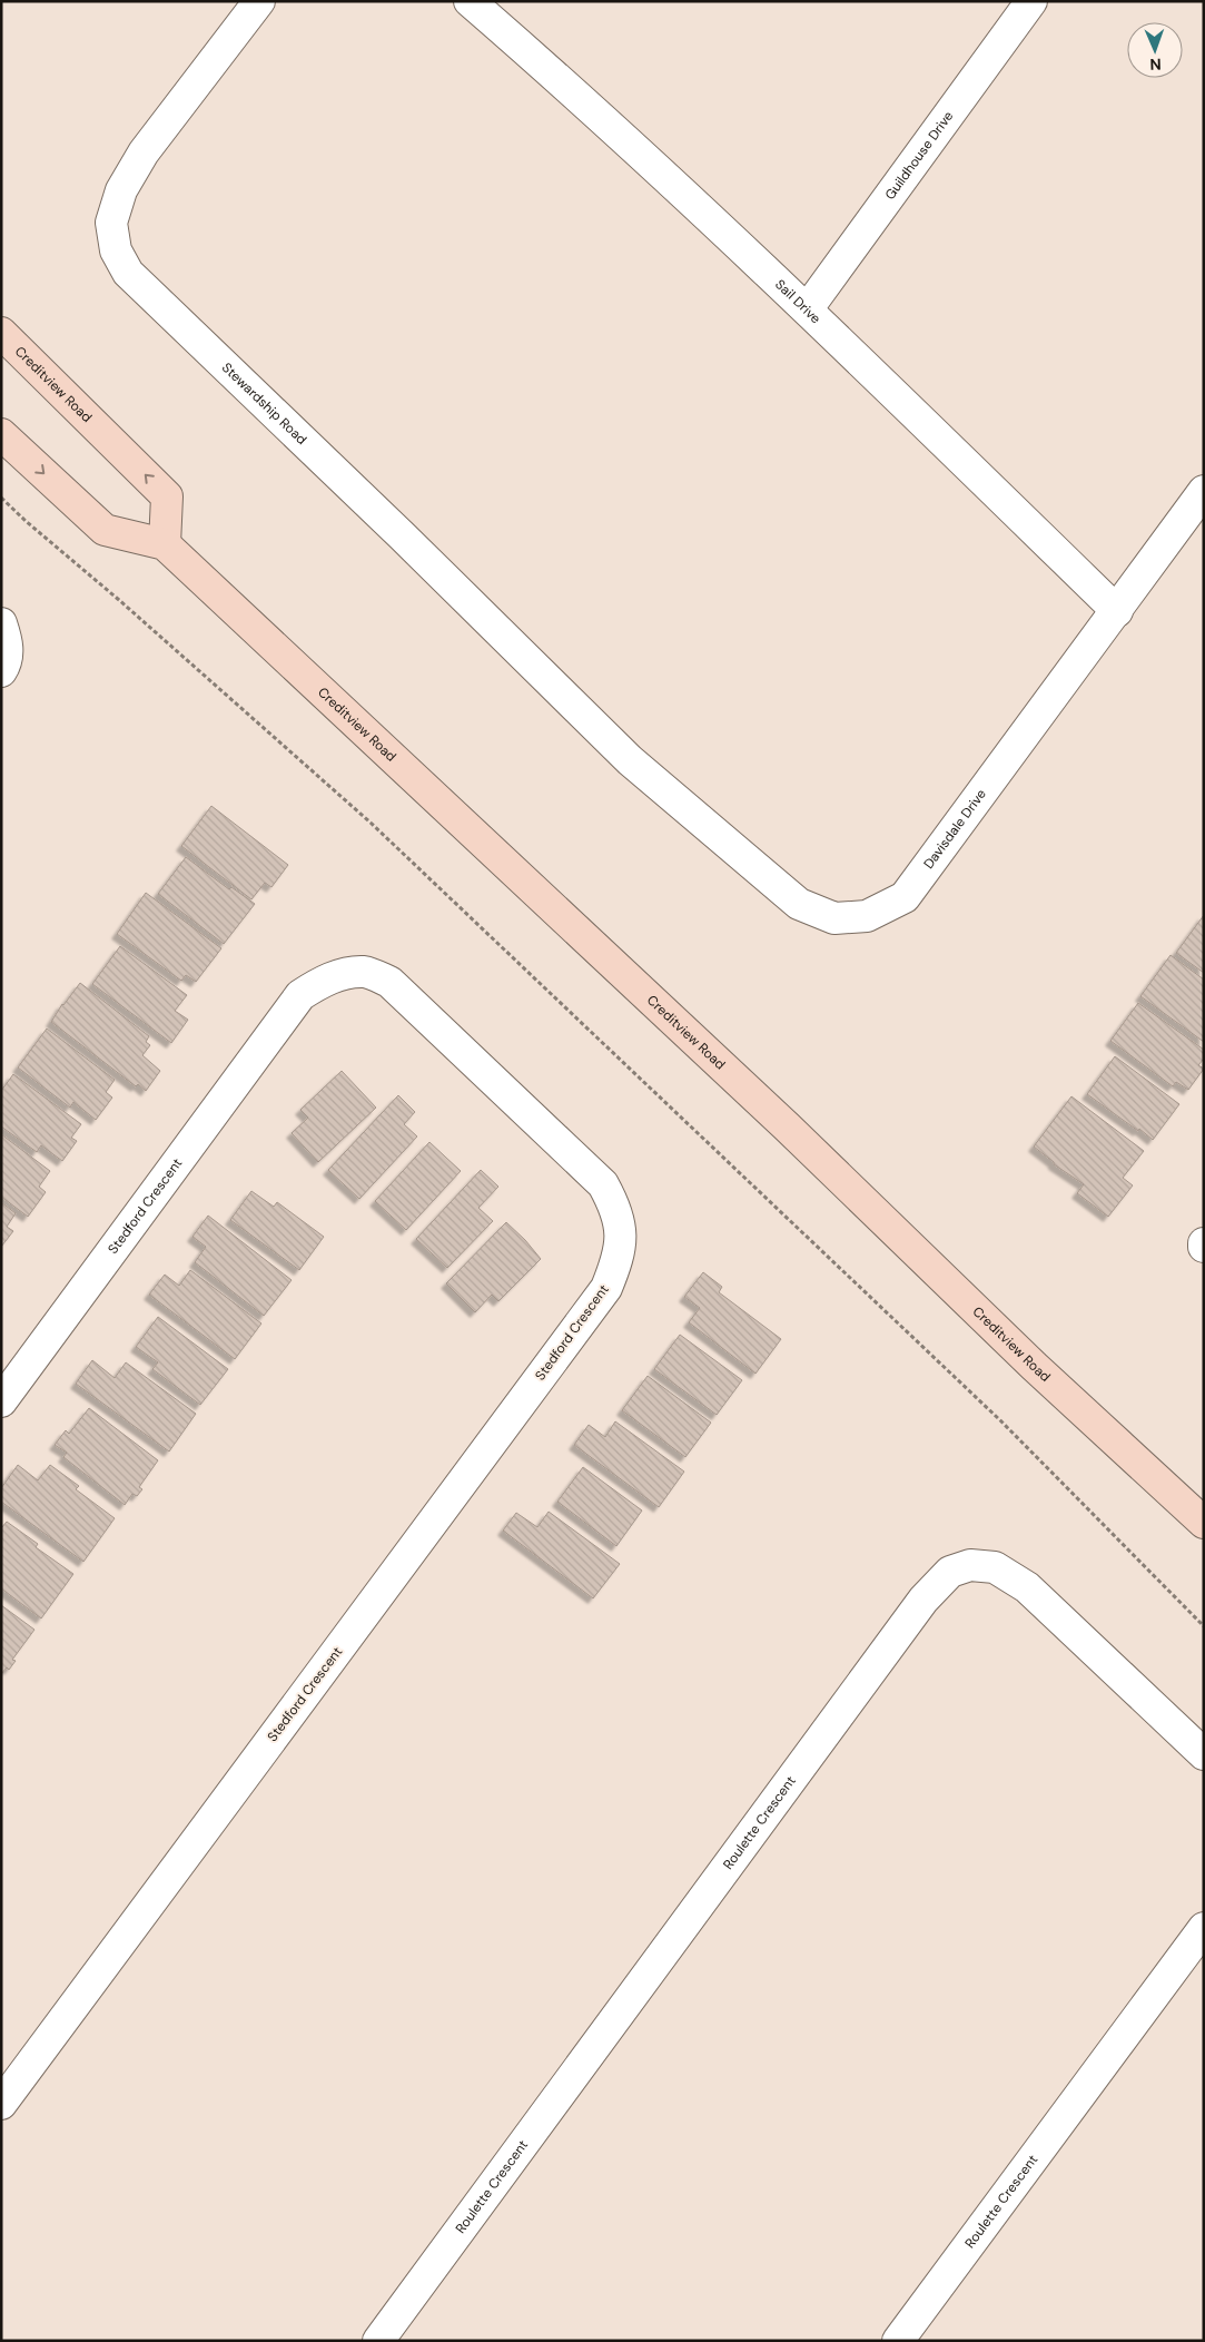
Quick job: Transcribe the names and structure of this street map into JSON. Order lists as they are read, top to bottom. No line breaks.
{"streets":{"main road":["Creditview Road"],"street":["Guildhouse Drive","Sail Drive","Stewardship Road","Davisdale Drive","Stedford Crescent","Roulette Crescent"]},"crossings":[["Guildhouse Drive","Sail Drive"],["Sail Drive","Davisdale Drive"],["Stewardship Road","Davisdale Drive"]],"north":"bottom"}
